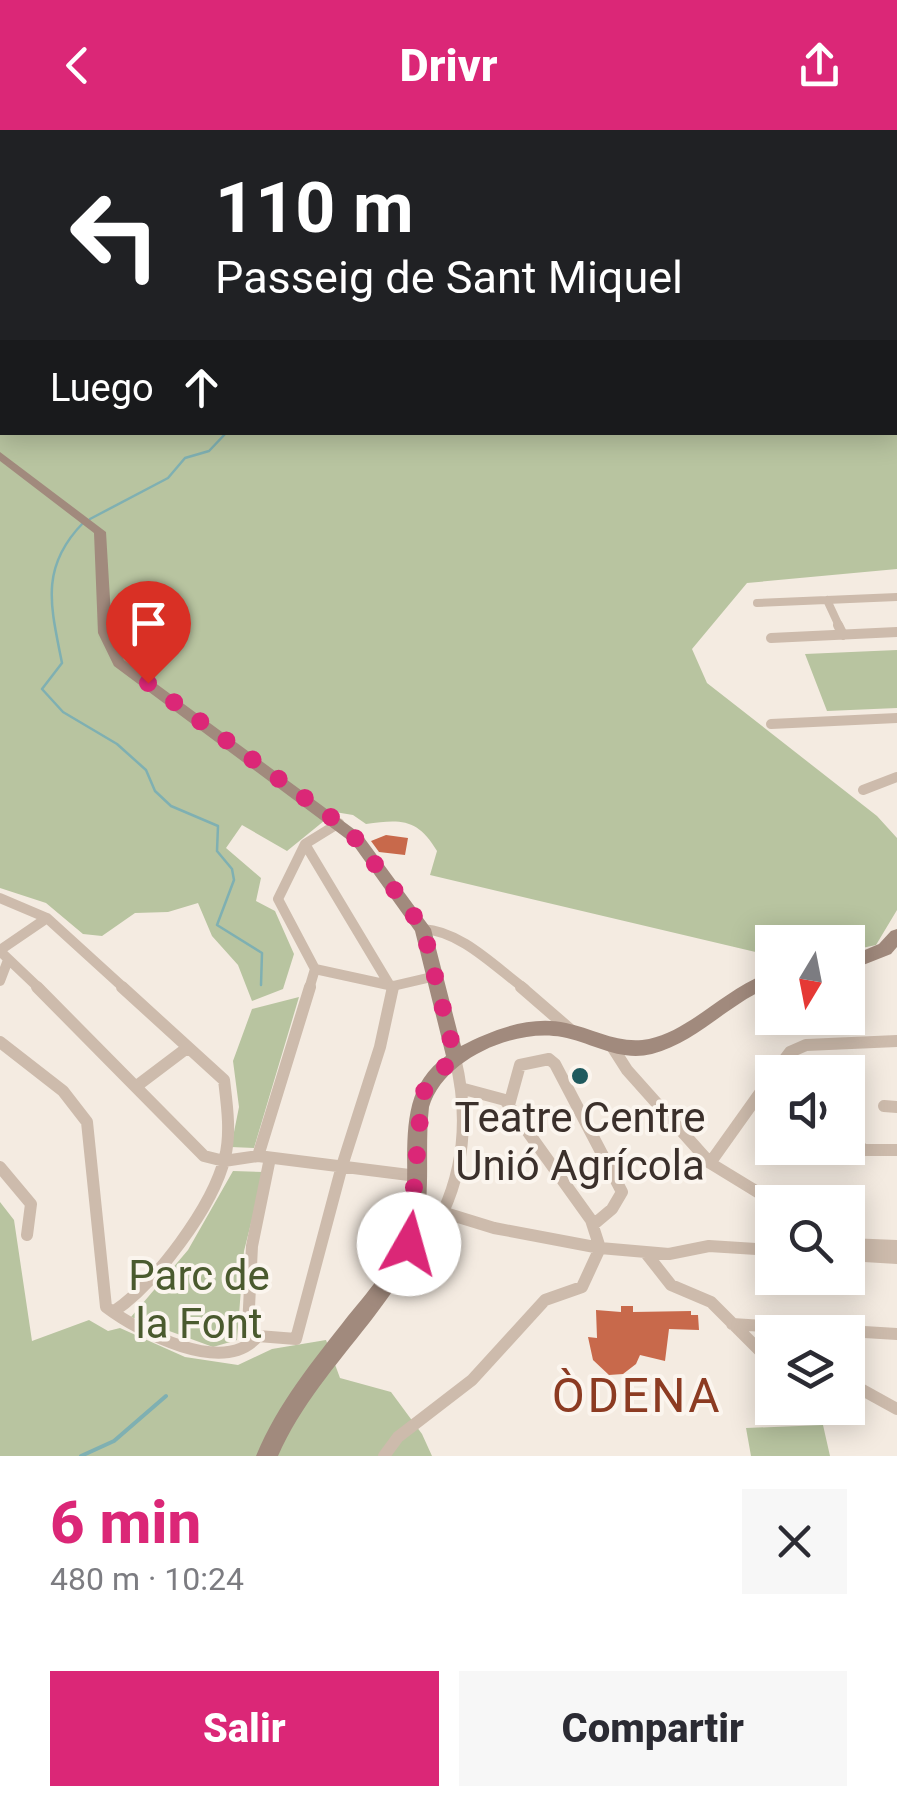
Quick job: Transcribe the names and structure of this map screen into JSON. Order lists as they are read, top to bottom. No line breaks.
{"districts":["ÒDENA"],"parks":["Parc de la Font"],"places":["Teatre Centre Unió Agrícola"],"north":"bottom","page":{"header":"Drivr","turn":["110 m","Passeig de Sant Miquel"],"then":"Luego","heading":["6 min","480 m · 10:24"],"buttons":["Salir","Compartir"]}}
